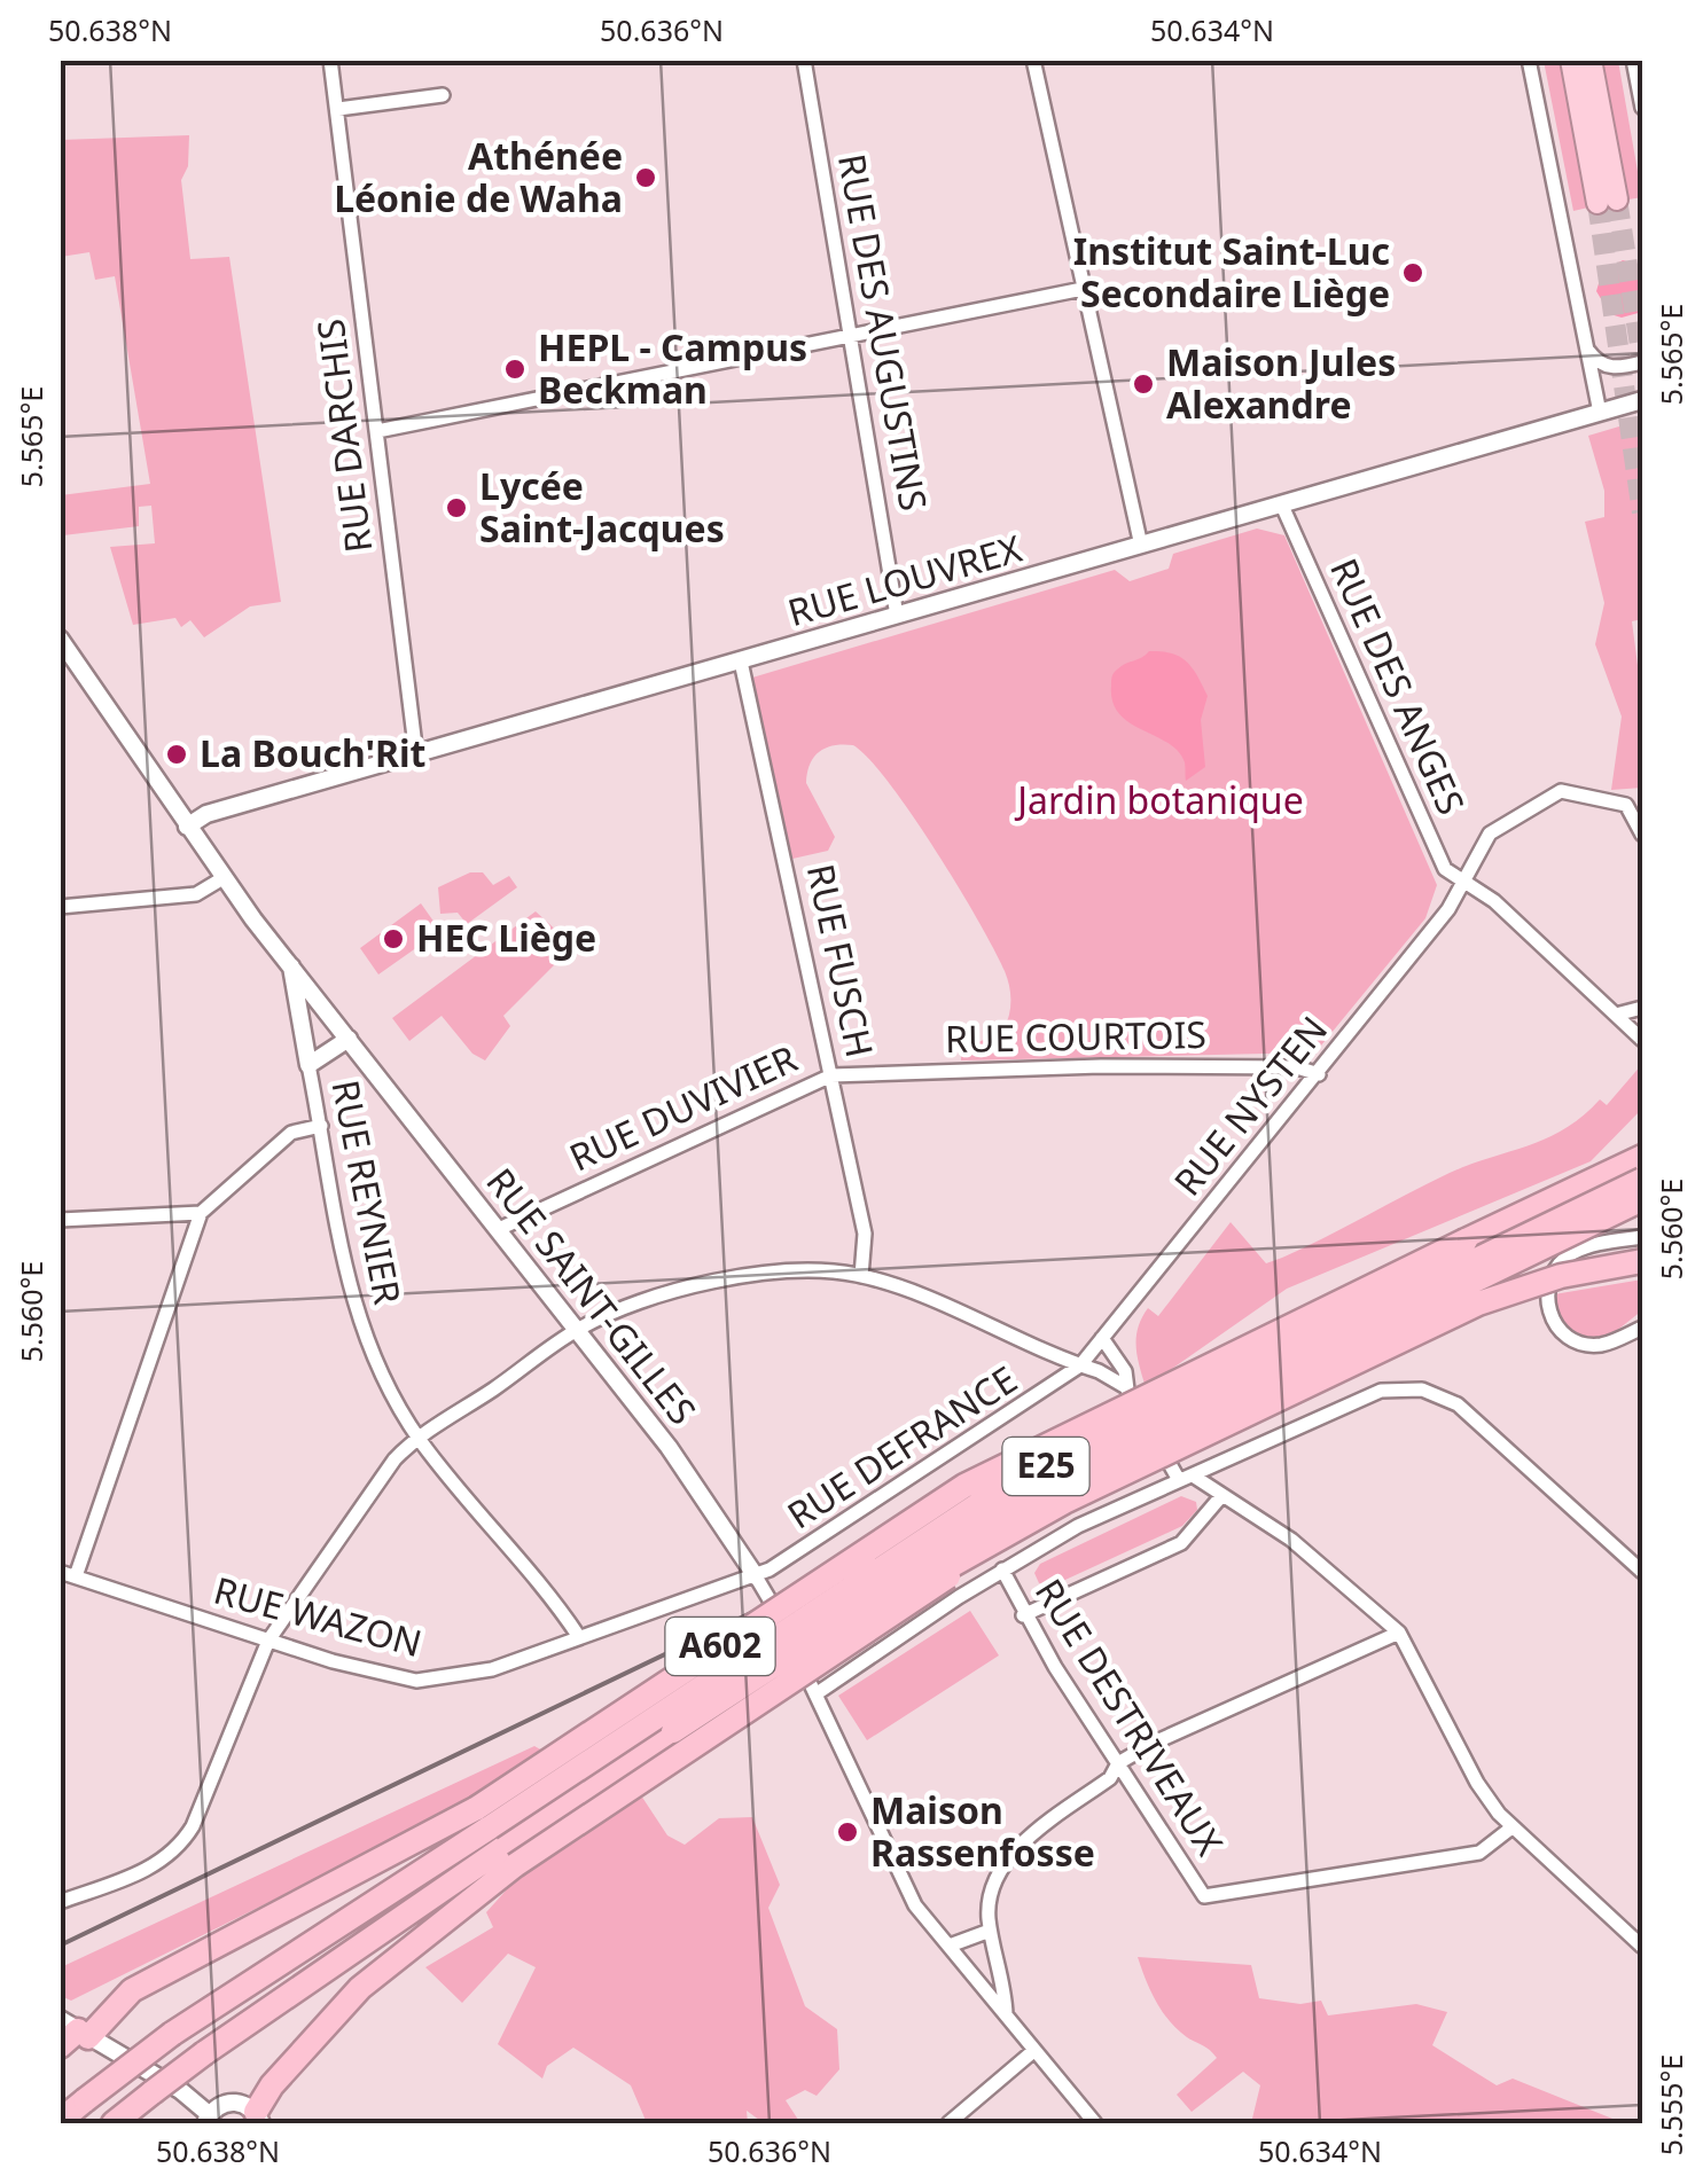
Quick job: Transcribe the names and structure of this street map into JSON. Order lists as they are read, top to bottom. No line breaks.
{"streets":{"highway":["E25","A602"],"street":["RUE DES AUGUSTINS","RUE DARCHIS","RUE LOUVREX","RUE DES ANGES","RUE FUSCH","RUE COURTOIS","RUE NYSTEN","RUE DUVIVIER","RUE REYNIER","RUE SAINT-GILLES","RUE DEFRANCE","RUE WAZON","RUE DESTRIVEAUX"]},"crossings":[["RUE DES AUGUSTINS","RUE LOUVREX"],["RUE DARCHIS","RUE LOUVREX"],["RUE LOUVREX","RUE DES ANGES"],["RUE LOUVREX","RUE FUSCH"],["RUE LOUVREX","RUE SAINT-GILLES"],["RUE DES ANGES","RUE NYSTEN"],["RUE FUSCH","RUE COURTOIS"],["RUE FUSCH","RUE DUVIVIER"],["RUE COURTOIS","RUE NYSTEN"],["RUE COURTOIS","RUE DUVIVIER"],["RUE NYSTEN","RUE DEFRANCE"],["RUE DUVIVIER","RUE SAINT-GILLES"],["RUE REYNIER","RUE SAINT-GILLES"],["RUE REYNIER","RUE WAZON"],["RUE SAINT-GILLES","RUE DEFRANCE"],["RUE SAINT-GILLES","RUE WAZON"],["RUE DEFRANCE","RUE WAZON"],["E25","A602"]],"parks":["Jardin botanique"],"places":["Athénée Léonie de Waha","Institut Saint-Luc Secondaire Liège","HEPL - Campus Beckman","Maison Jules Alexandre","Lycée Saint-Jacques","La Bouch'Rit","HEC Liège","Maison Rassenfosse"],"coordinates":["50.638°N","50.636°N","50.634°N","5.565°E","5.560°E","5.555°E"]}
